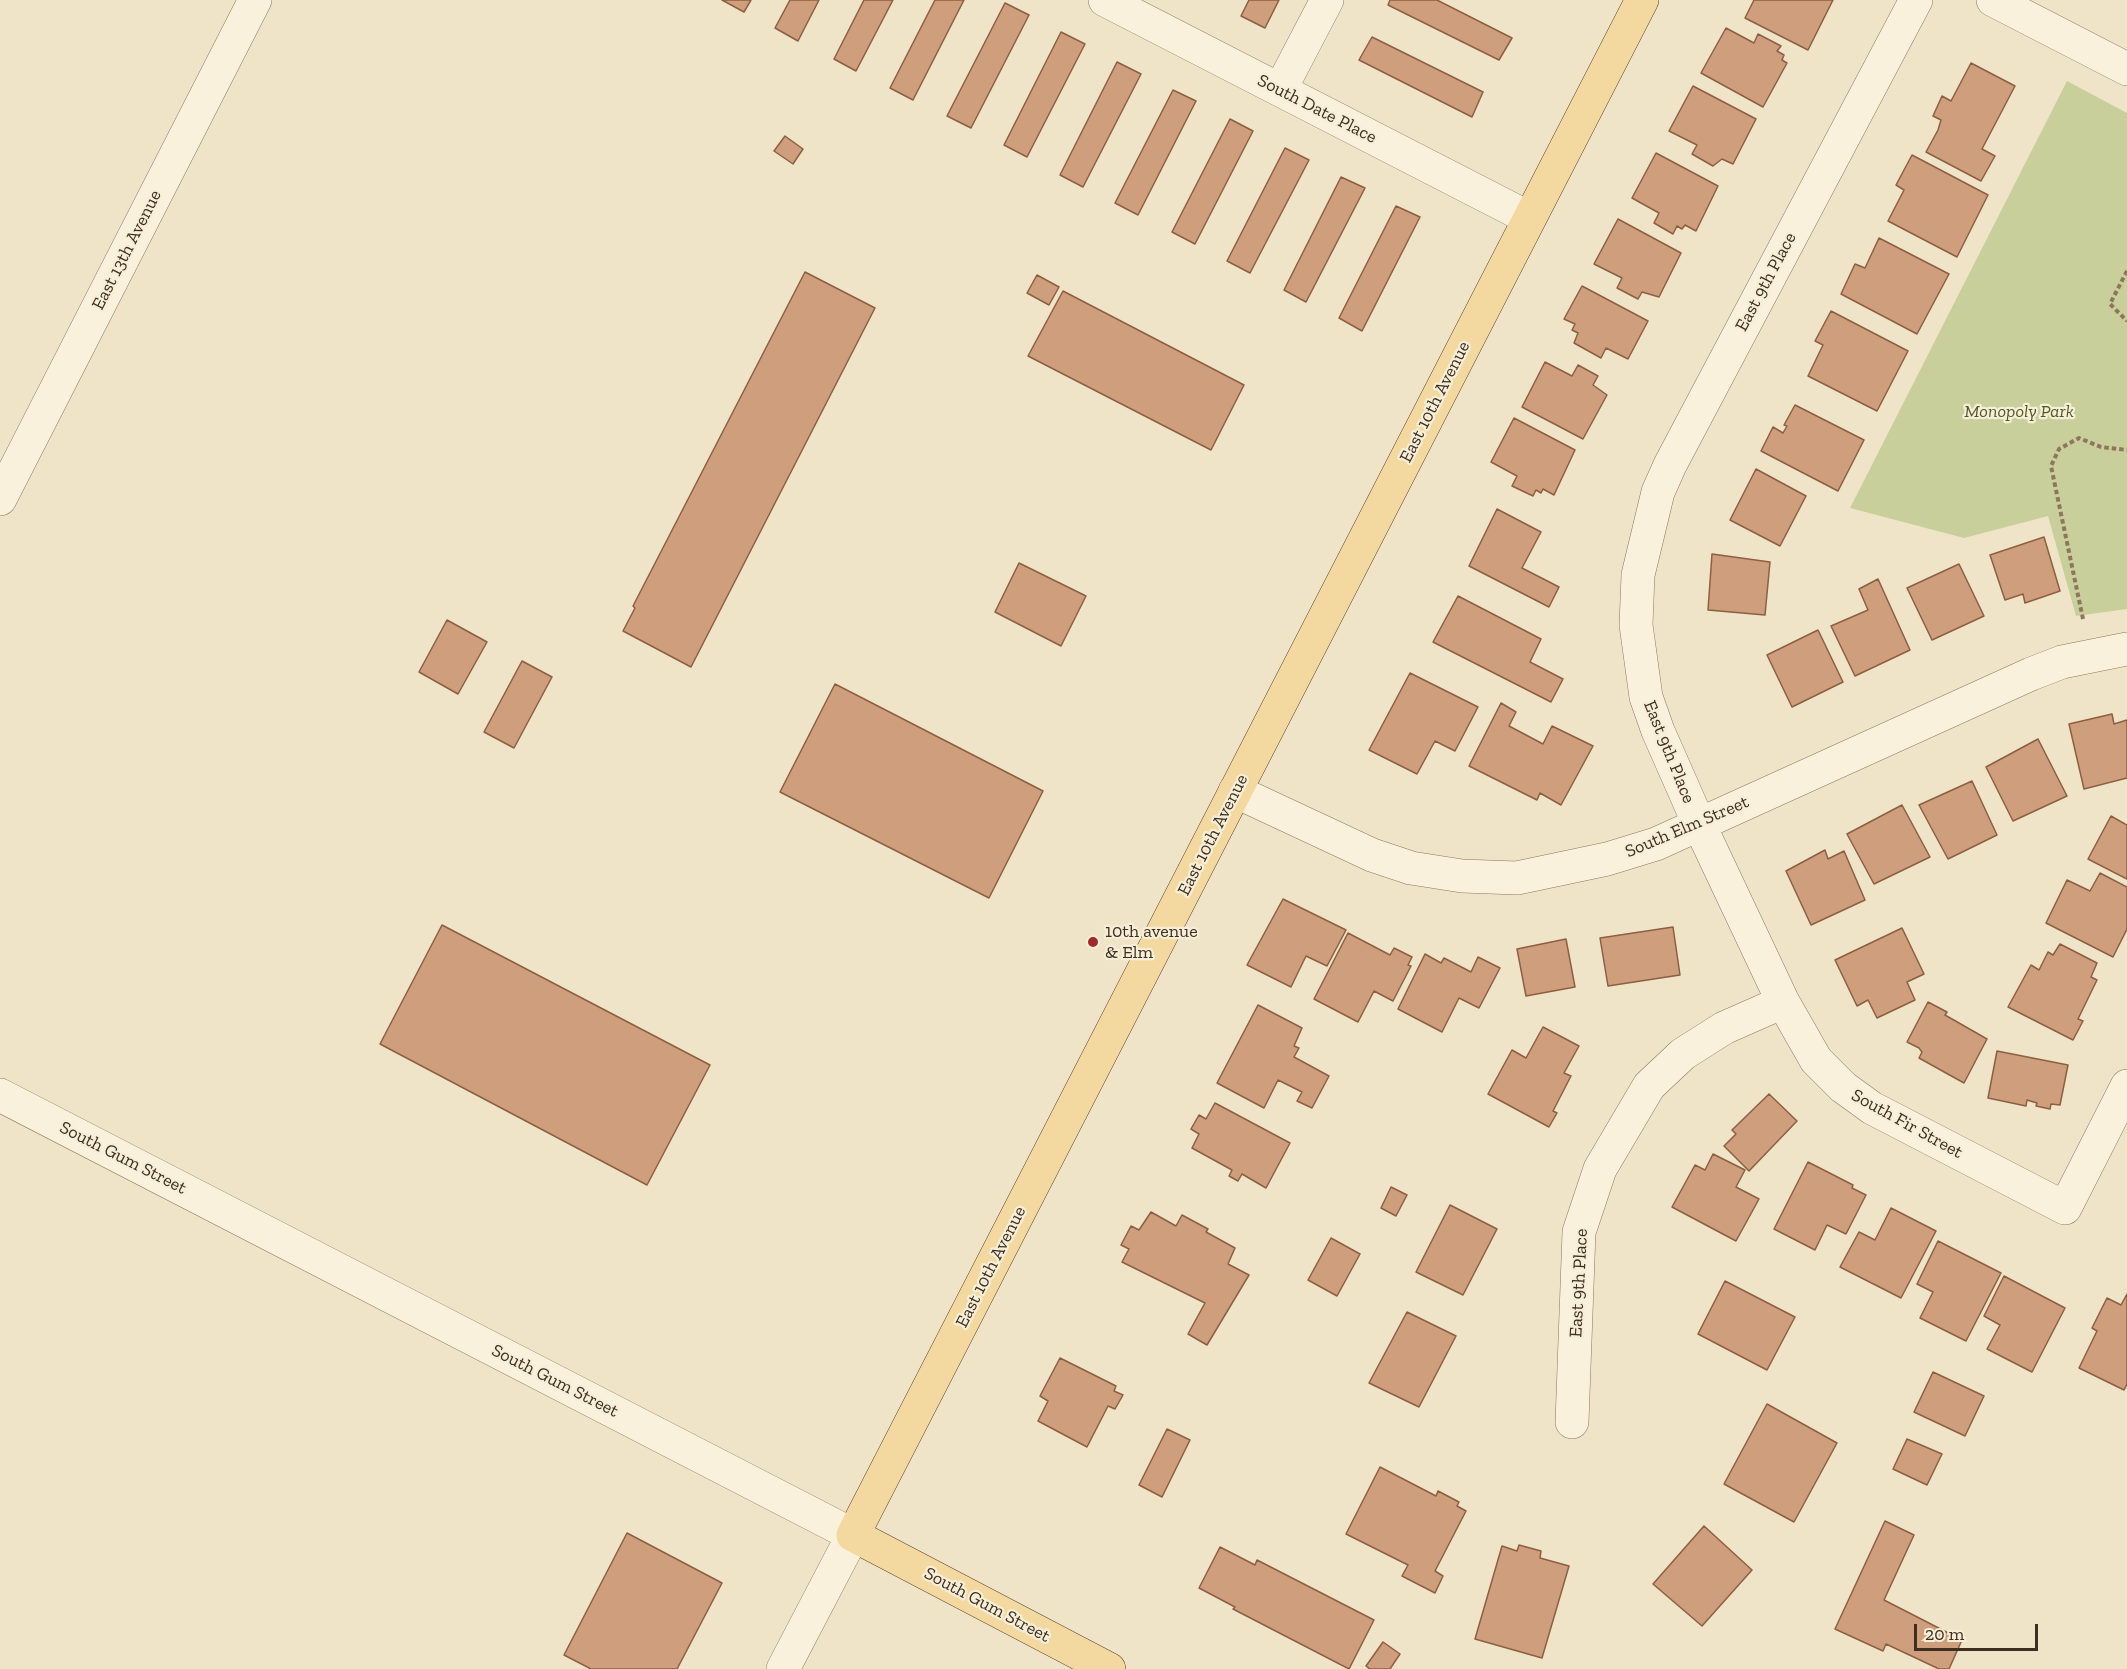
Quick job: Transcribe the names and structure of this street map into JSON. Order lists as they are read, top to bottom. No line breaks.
{"streets":{"main road":["East 10th Avenue","South Gum Street"],"street":["South Date Place","East 13th Avenue","East 9th Place","South Elm Street","South Fir Street"]},"crossings":[["South Date Place","East 10th Avenue"],["East 9th Place","South Elm Street"],["East 9th Place","South Fir Street"],["East 10th Avenue","South Elm Street"],["East 10th Avenue","South Gum Street"]],"parks":["Monopoly Park"],"places":["10th avenue & Elm"],"scale_bar":"20 m"}
